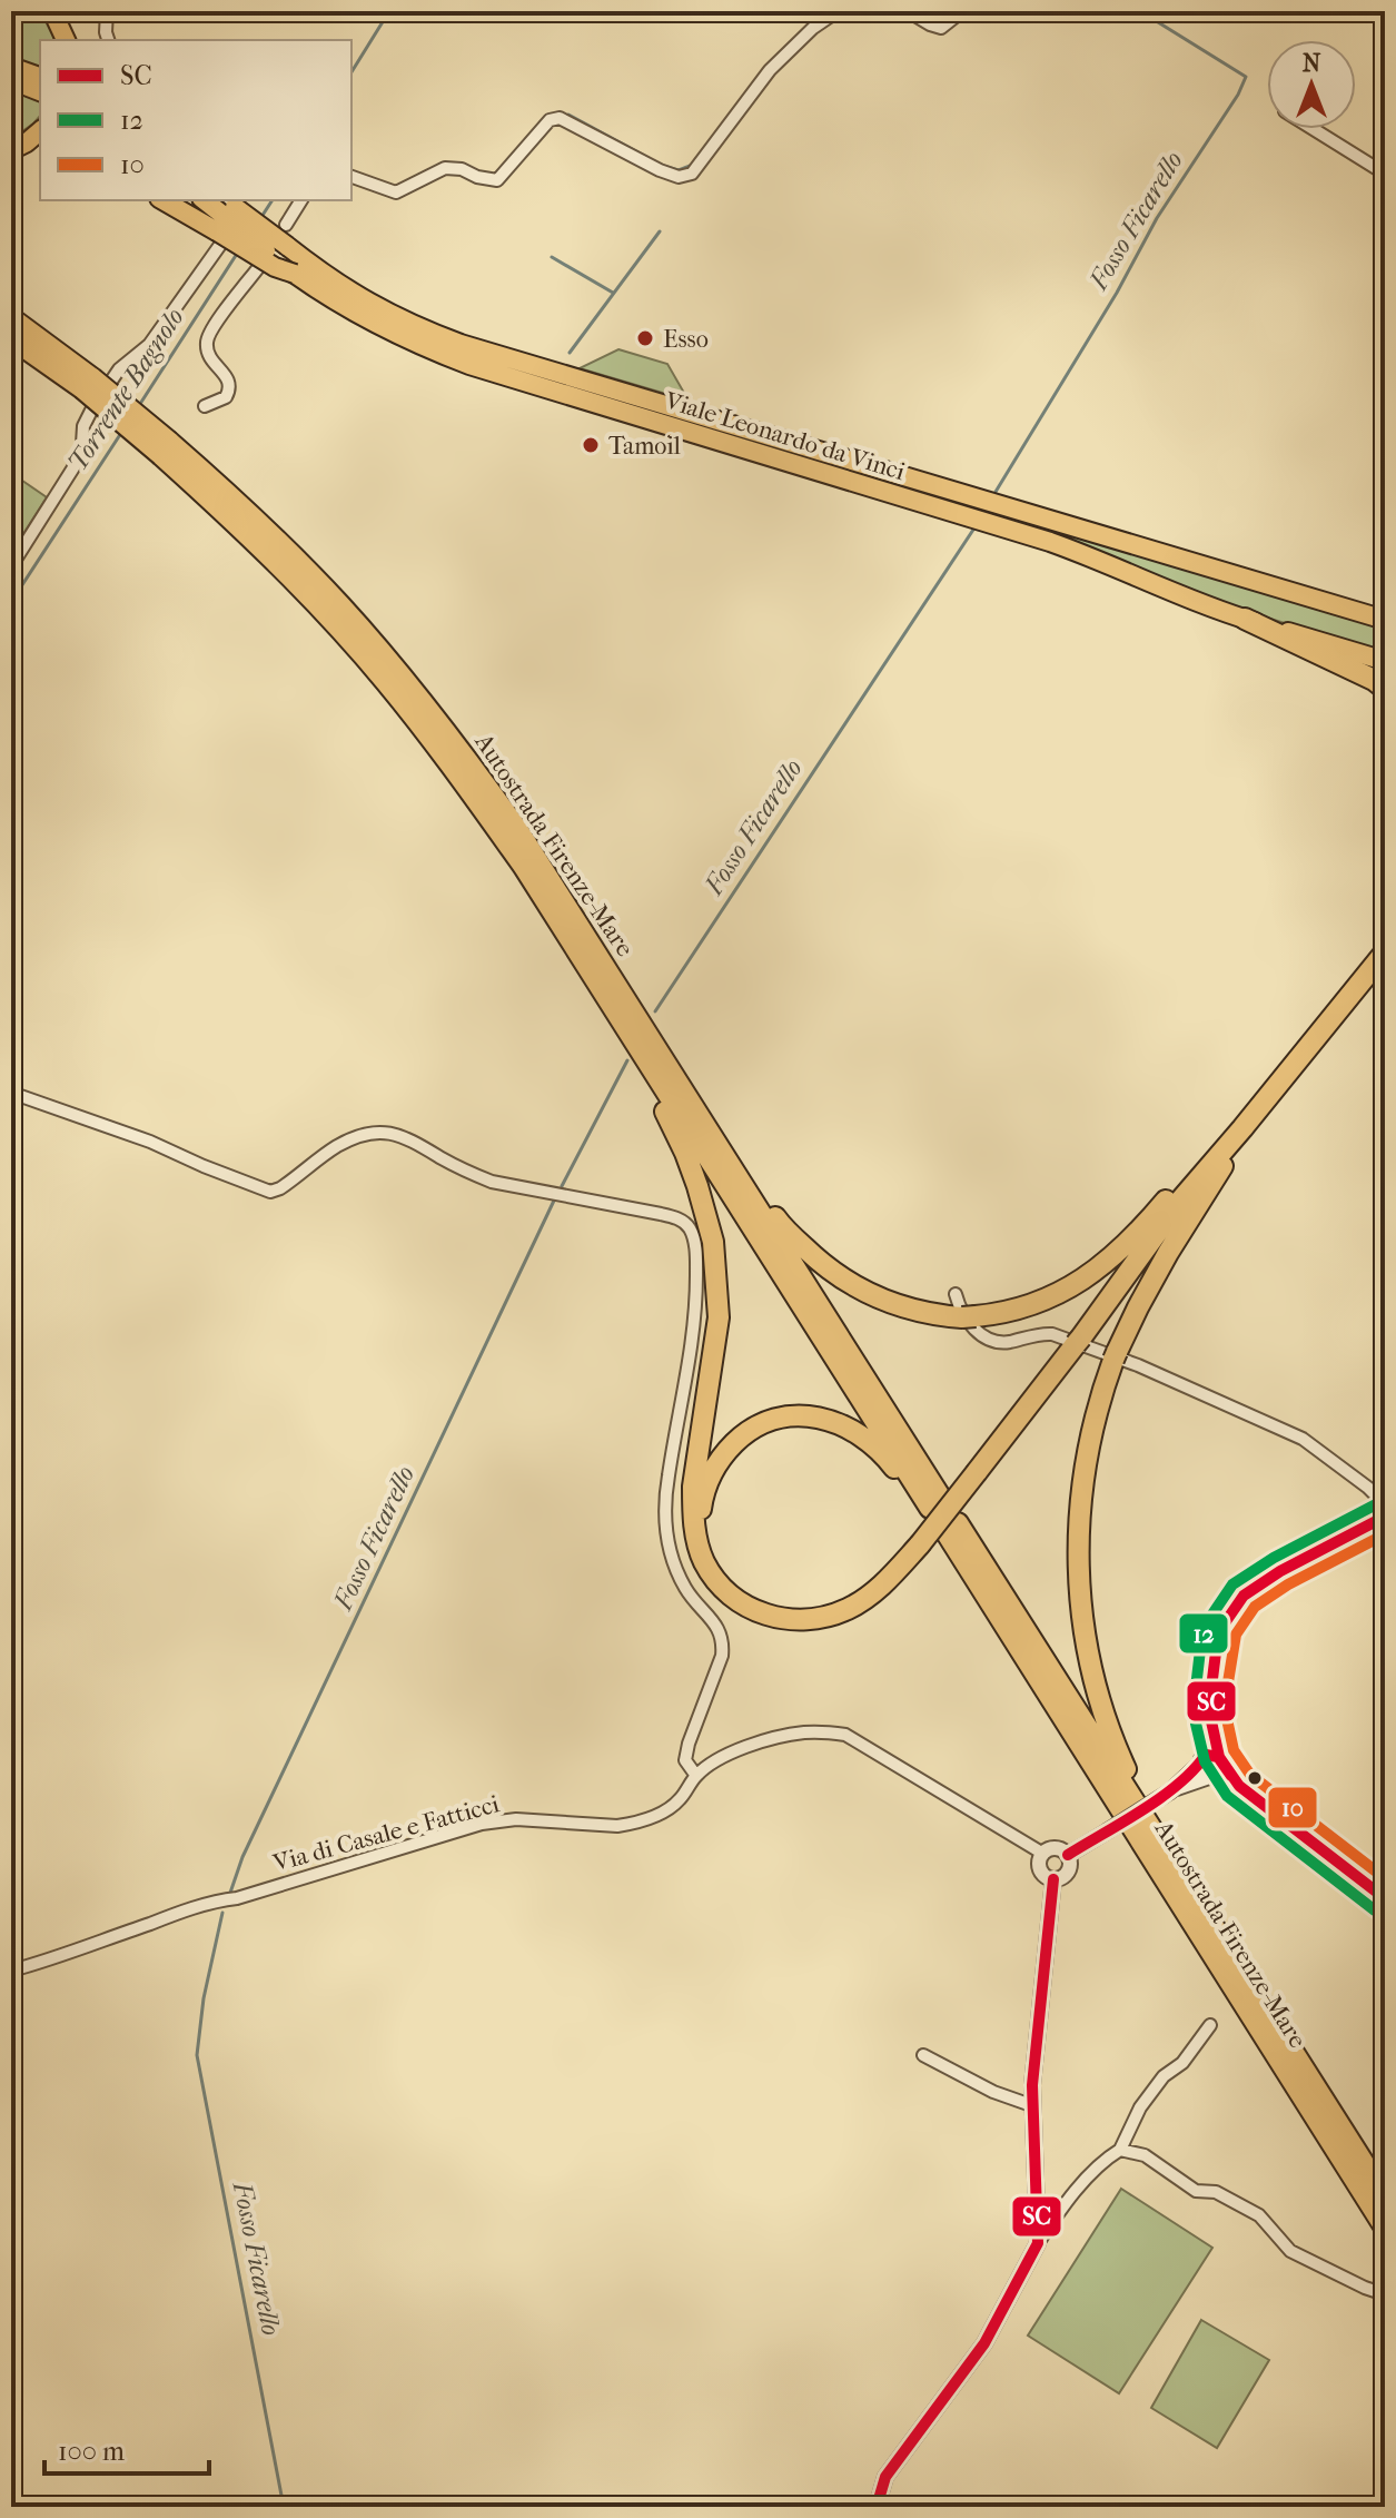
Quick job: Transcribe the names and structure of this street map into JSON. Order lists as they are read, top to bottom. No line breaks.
{"streets":{"highway":["Autostrada Firenze-Mare"],"main road":["Viale Leonardo da Vinci"],"street":["Via di Casale e Fatticci"]},"water":["Fosso Ficarello","Torrente Bagnolo"],"places":["Esso","Tamoil"],"lines":["transit line 12","transit line SC","transit line 10"],"legend":["SC","12","10"],"scale_bar":"100 m","north":"top"}
